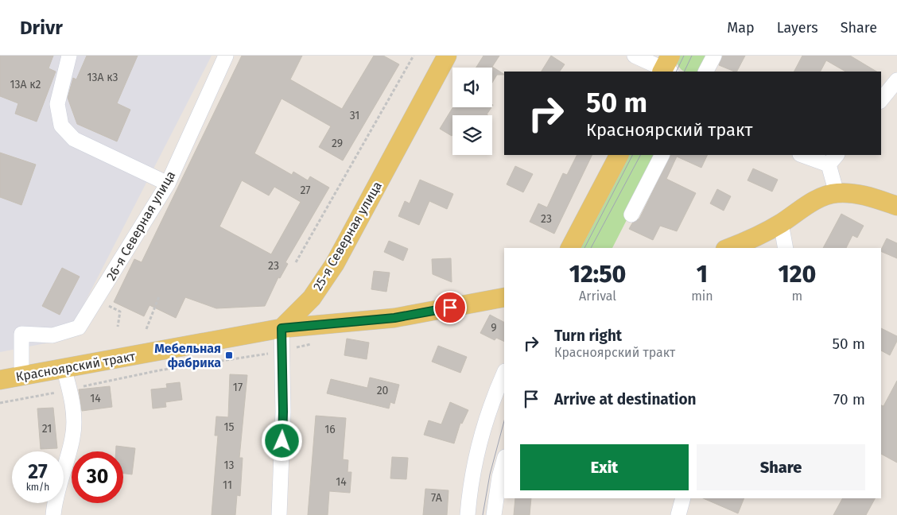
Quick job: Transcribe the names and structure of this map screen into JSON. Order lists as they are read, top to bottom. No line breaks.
{"streets":{"main road":["25-я Северная улица","Красноярский тракт"],"street":["26-я Северная улица"]},"crossings":[["26-я Северная улица","Красноярский тракт"],["25-я Северная улица","Красноярский тракт"]],"places":{"transit":["Мебельная фабрика"]},"house_numbers":["13А к3","13А к2","31","29","27","23","23","9","17","20","14","15","21","16","13","14","11","7А"],"page":{"header":"Drivr","nav":["Map","Layers","Share"],"turn":["50 m","Красноярский тракт"],"eta":["12:50","Arrival","1","min","120","m"],"list":[{"name":"Turn right","note":"Красноярский тракт","value":"50 m"},{"name":"Arrive at destination","value":"70 m"}],"buttons":["Exit","Share"],"speed":"27 km/h","limit":"30"}}
